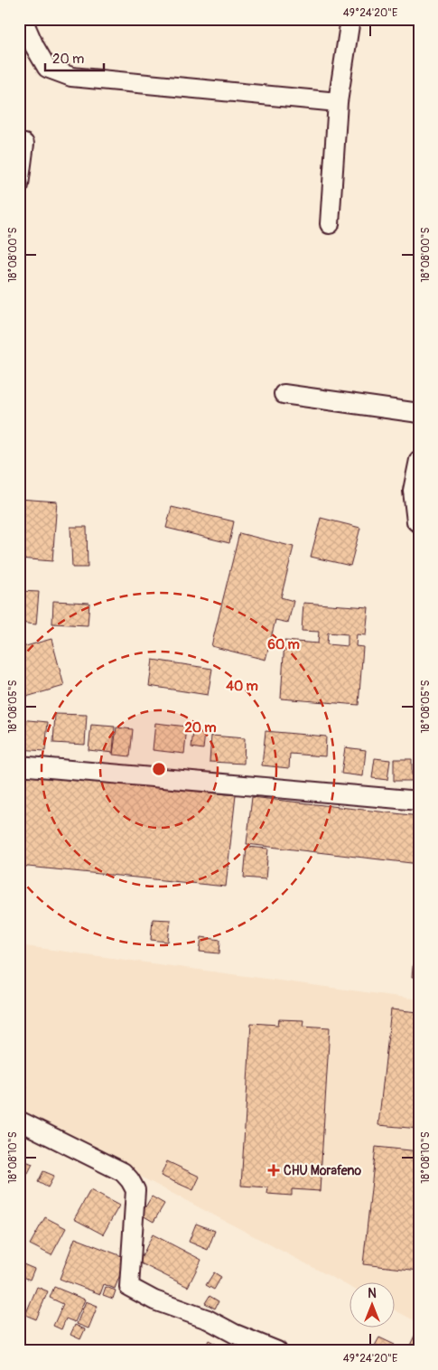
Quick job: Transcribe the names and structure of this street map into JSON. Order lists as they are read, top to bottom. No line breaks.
{"places":{"health":["CHU Morafeno"]},"scale_bar":"20 m","north":"top","coordinates":["49°24'20\"E","18°08'00\"S","18°08'05\"S","18°08'10\"S"],"rings":["60 m","40 m","20 m"]}
